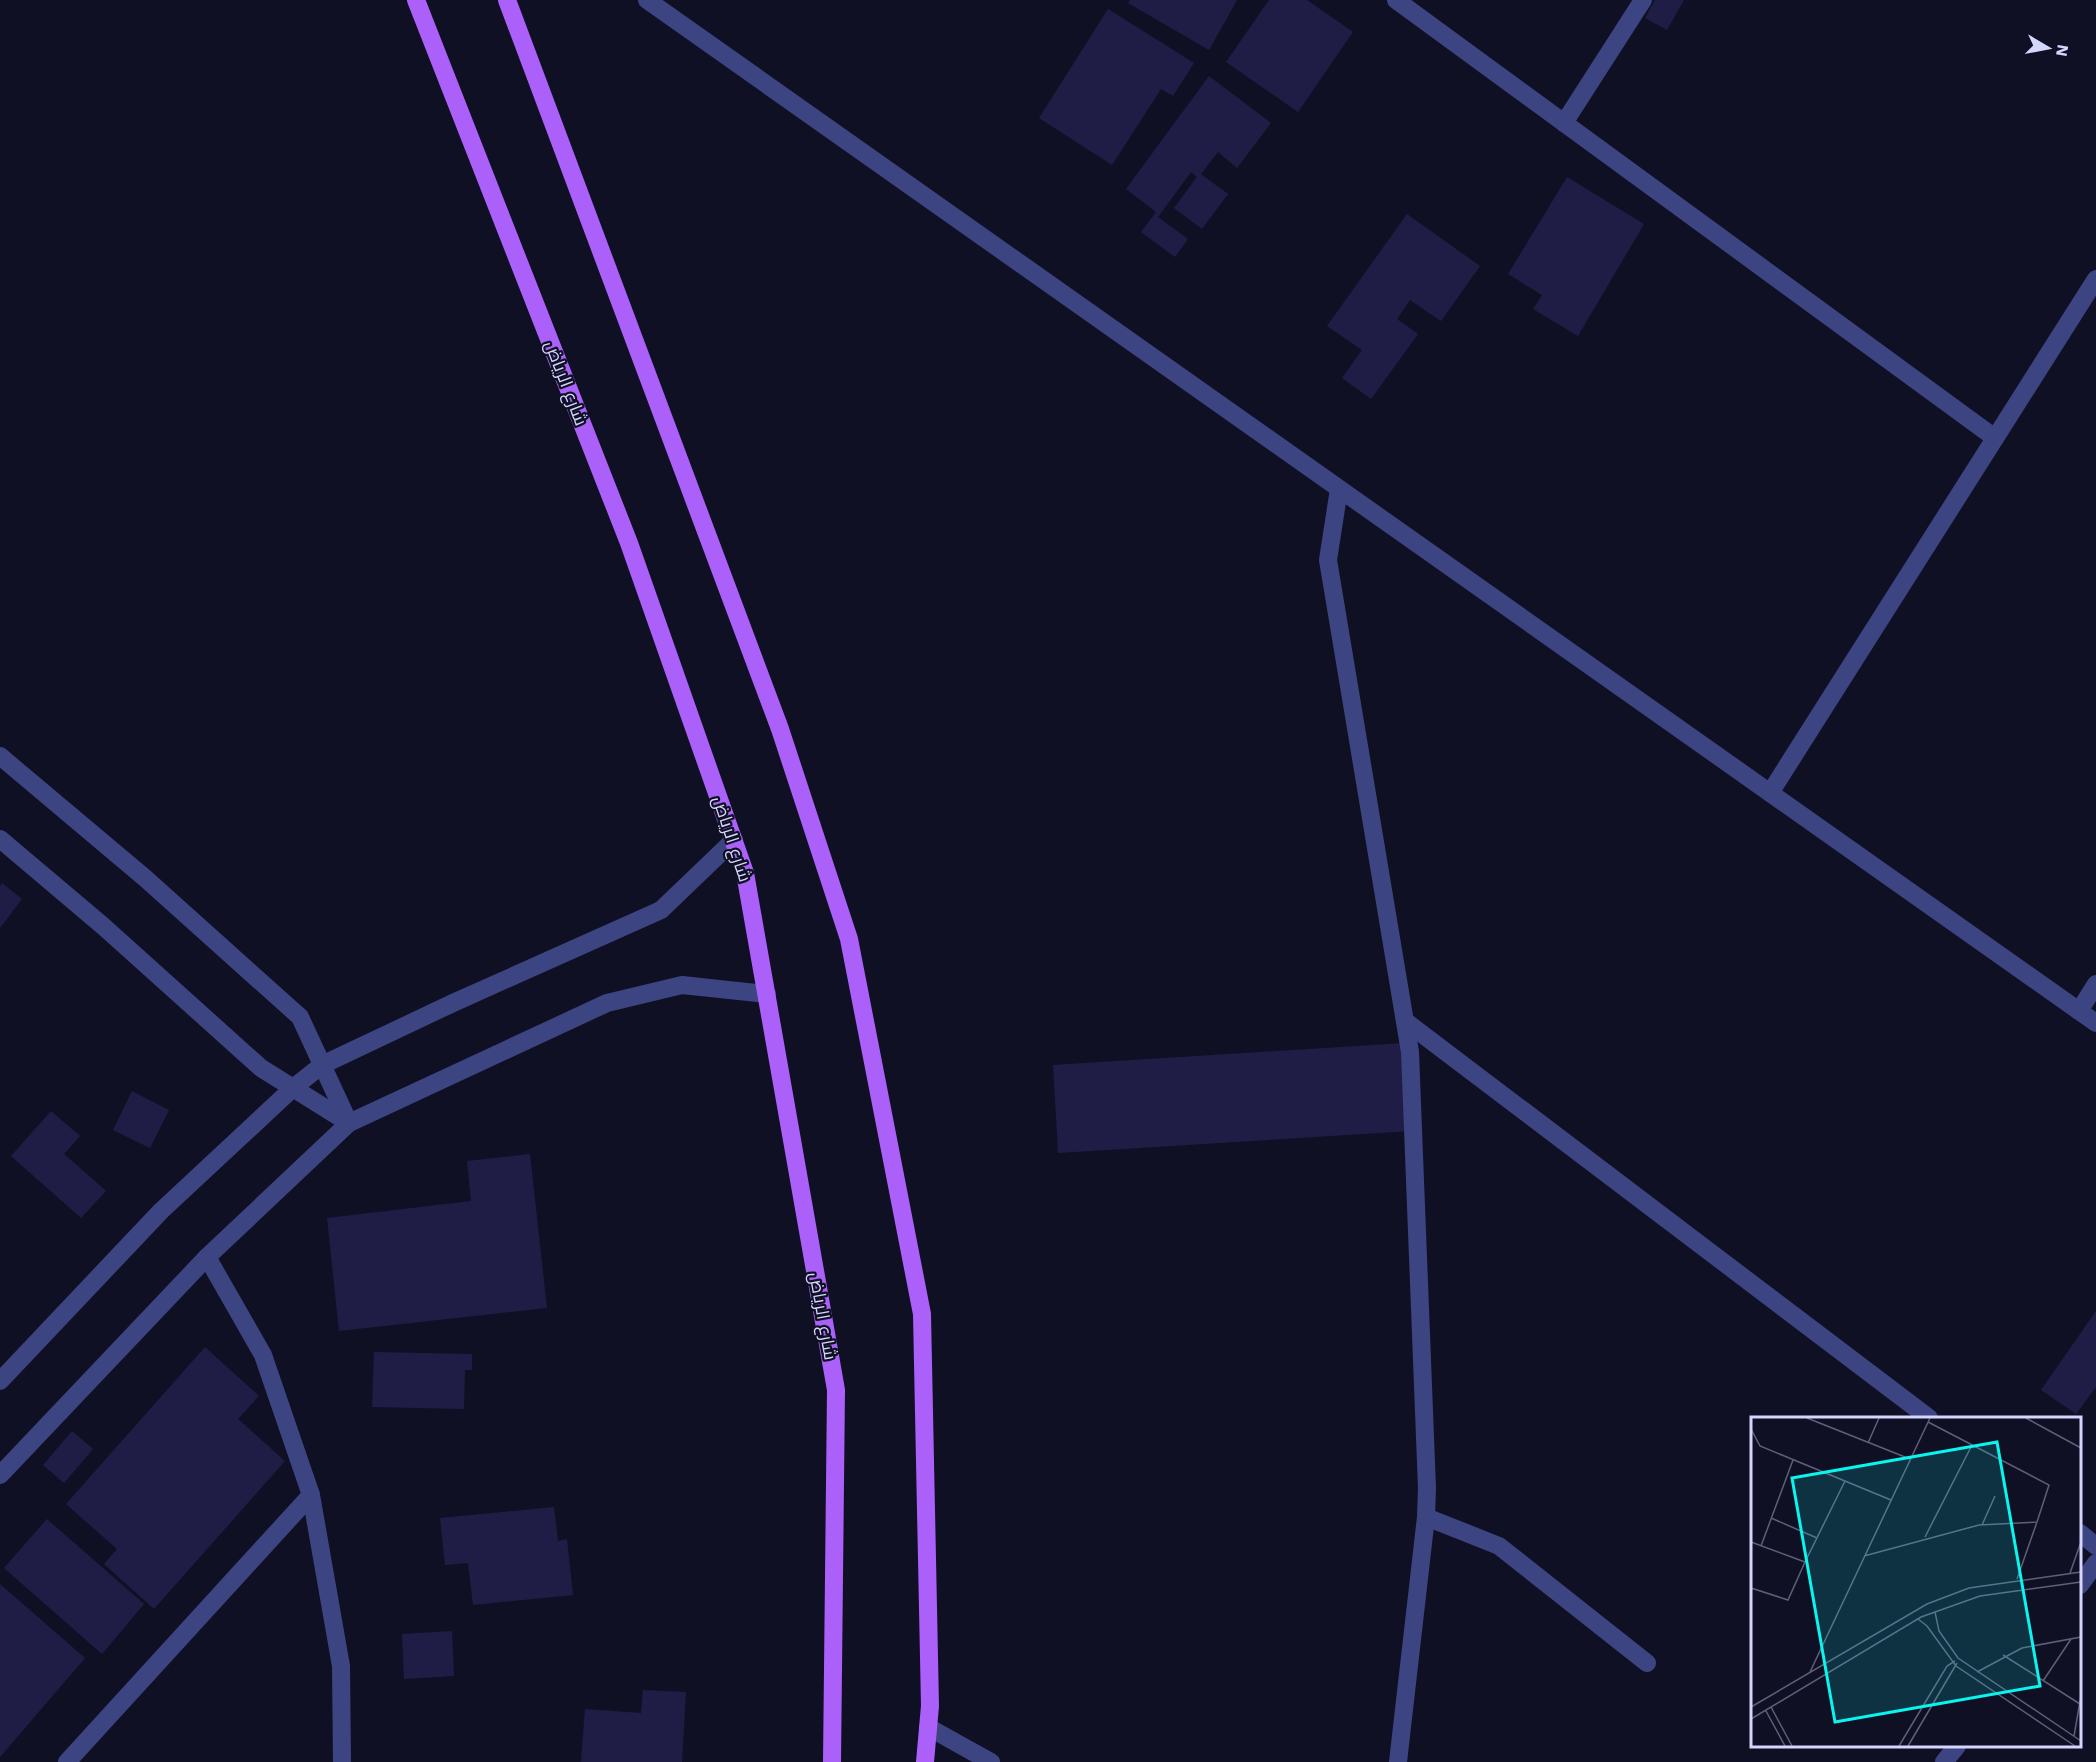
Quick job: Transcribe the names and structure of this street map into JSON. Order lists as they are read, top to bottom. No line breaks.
{"streets":{"main road":["شارع الرياض"]},"north":"right"}
